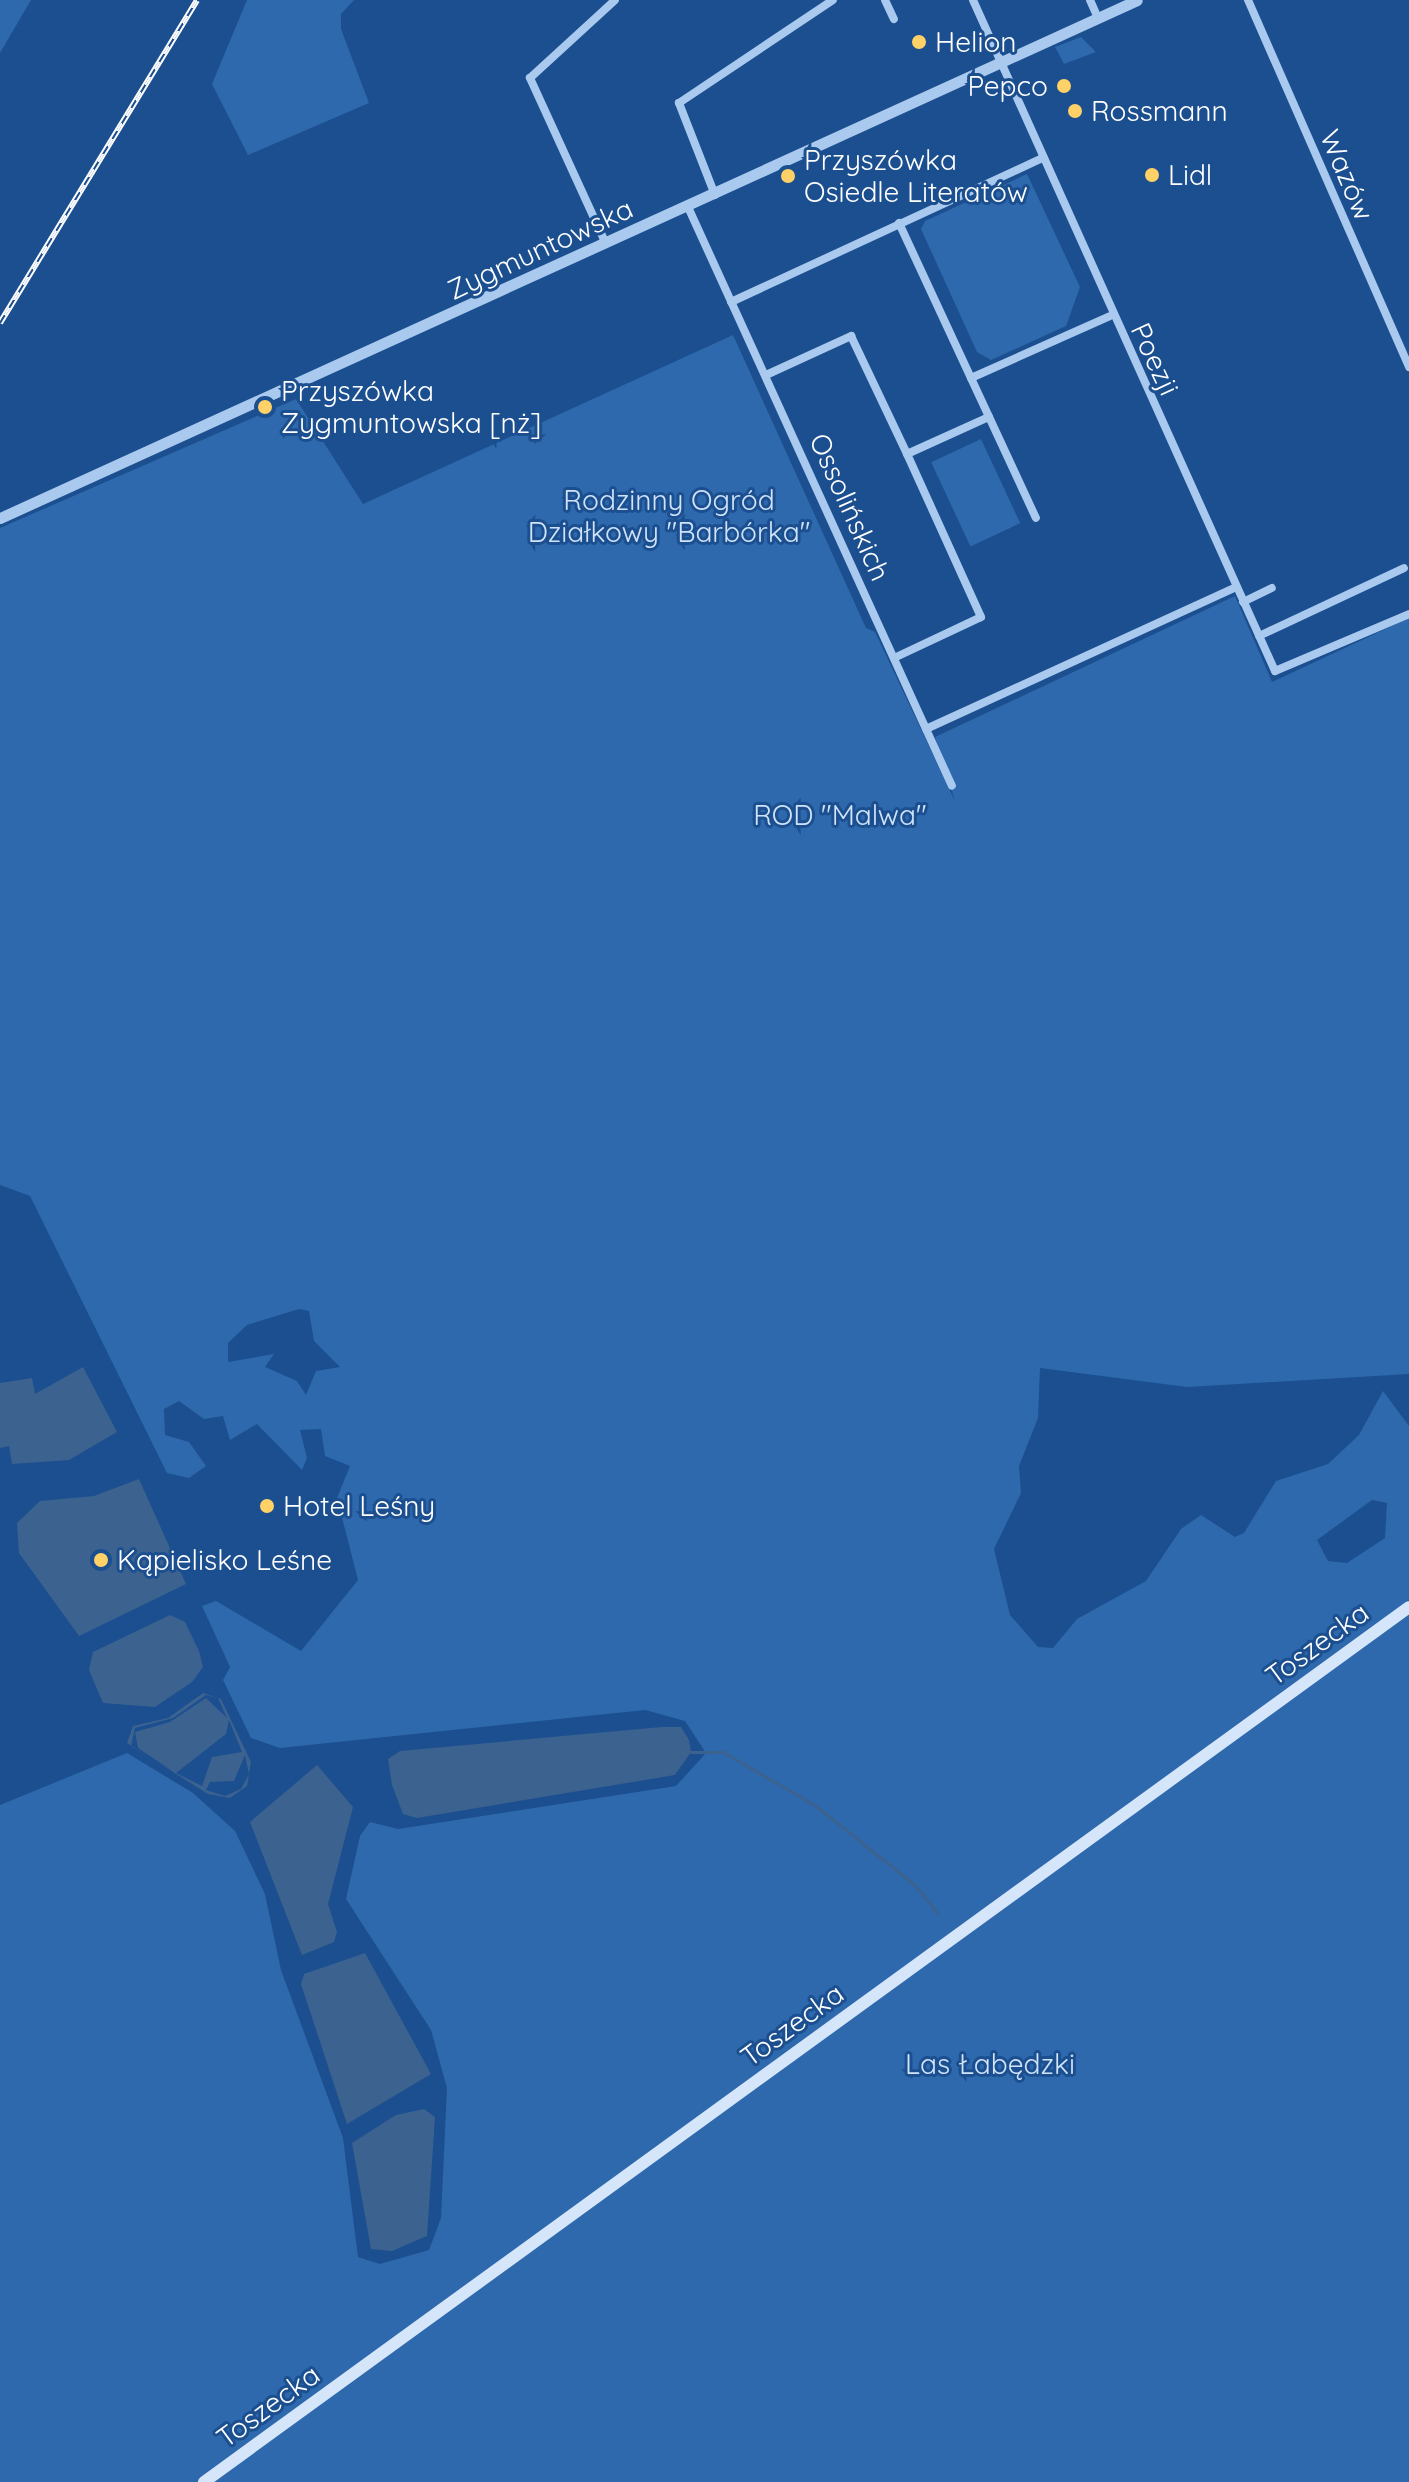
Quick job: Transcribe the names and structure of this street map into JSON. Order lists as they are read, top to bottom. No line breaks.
{"streets":{"main road":["Toszecka"],"street":["Wazów","Zygmuntowska","Poezji","Ossolińskich"]},"crossings":[["Zygmuntowska","Poezji"],["Zygmuntowska","Ossolińskich"]],"parks":["Rodzinny Ogród Działkowy \"Barbórka\"","ROD \"Malwa\"","Las Łabędzki"],"places":["Helion","Pepco","Rossmann","Lidl","Przyszówka Osiedle Literatów","Przyszówka Zygmuntowska [nż]","Hotel Leśny","Kąpielisko Leśne"]}
